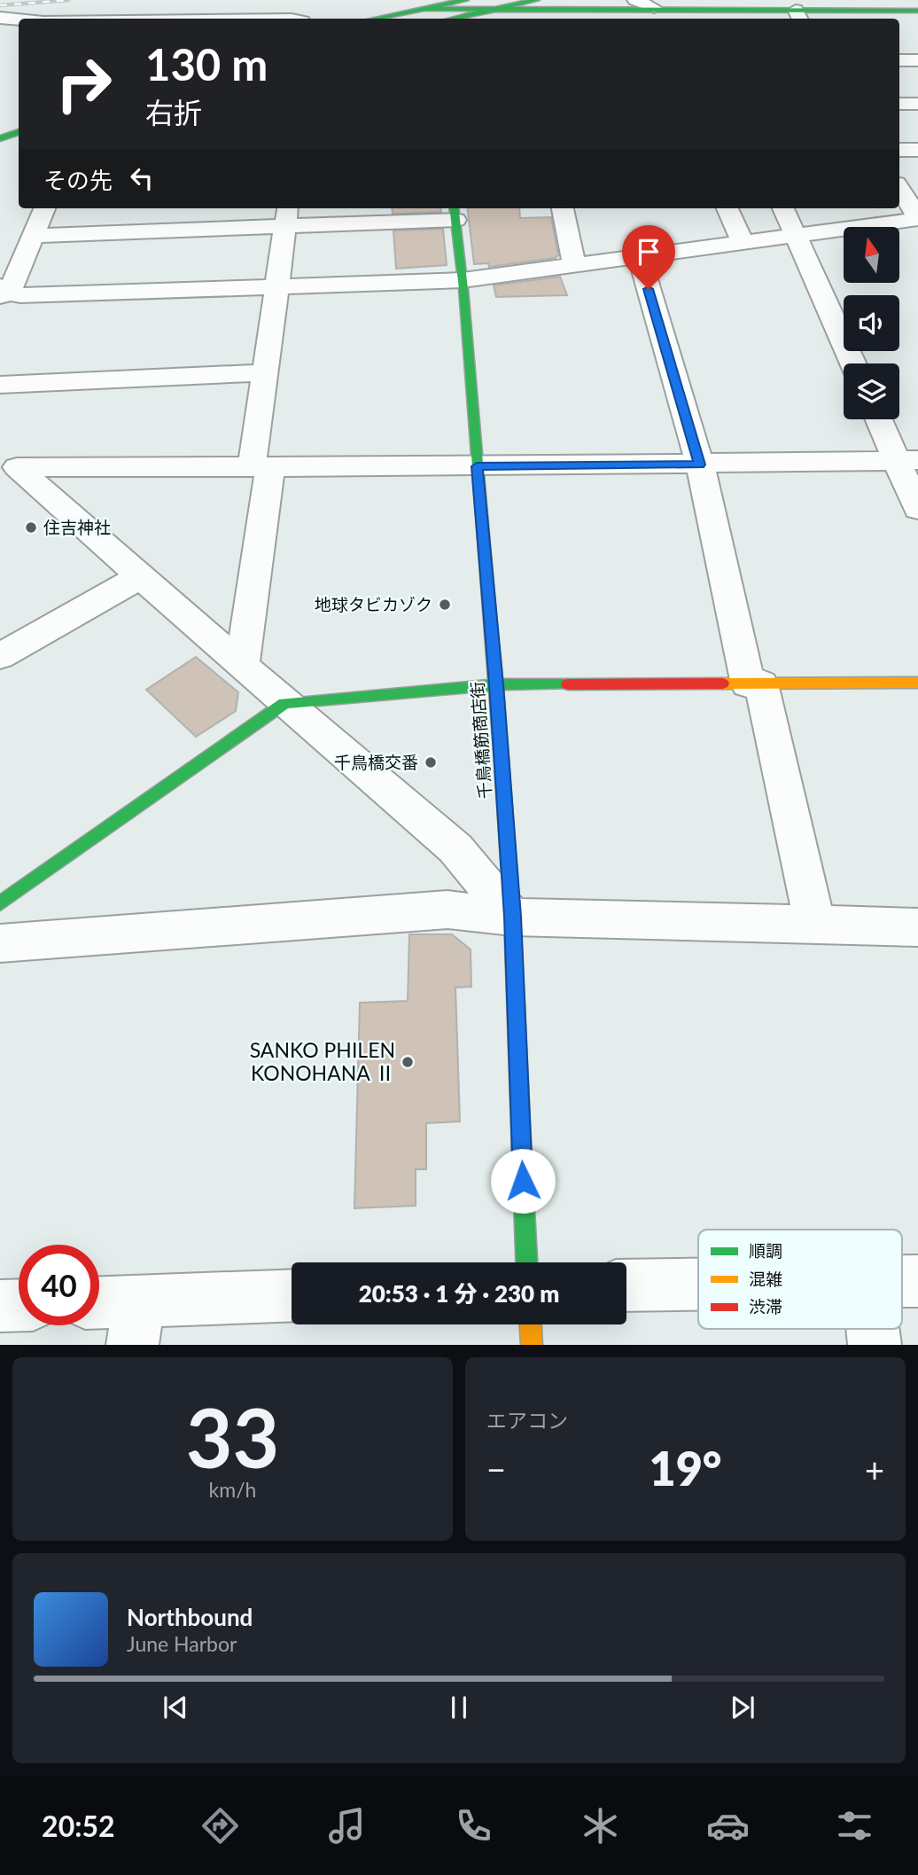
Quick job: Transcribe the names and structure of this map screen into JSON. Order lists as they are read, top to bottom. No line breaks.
{"streets":{"street":["千鳥橋筋商店街"]},"places":["住吉神社","地球タビカゾク","千鳥橋交番","SANKO PHILEN KONOHANA Ⅱ"],"legend":["順調","混雑","渋滞"],"north":"top","page":{"turn":["130 m","右折"],"then":"その先","limit":"40","trip":"20:53 · 1 分 · 230 m","tile":[["33","km/h"],"エアコン"],"heat":["−","19°","+"],"song":["Northbound","June Harbor"],"tabs":"20:52"}}
